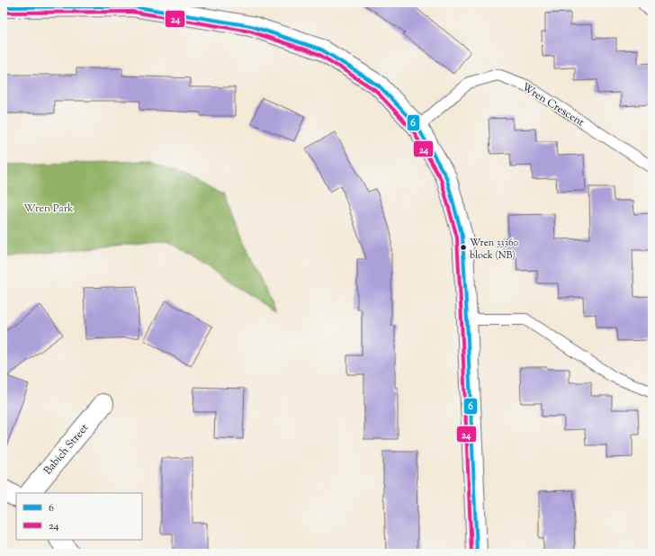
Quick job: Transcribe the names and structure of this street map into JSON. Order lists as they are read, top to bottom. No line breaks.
{"streets":{"street":["Babich Street"],"lane":["Wren Crescent"]},"parks":["Wren Park"],"places":["Wren 33360 block (NB)"],"lines":["transit line 6","transit line 24"],"legend":["6","24"]}
